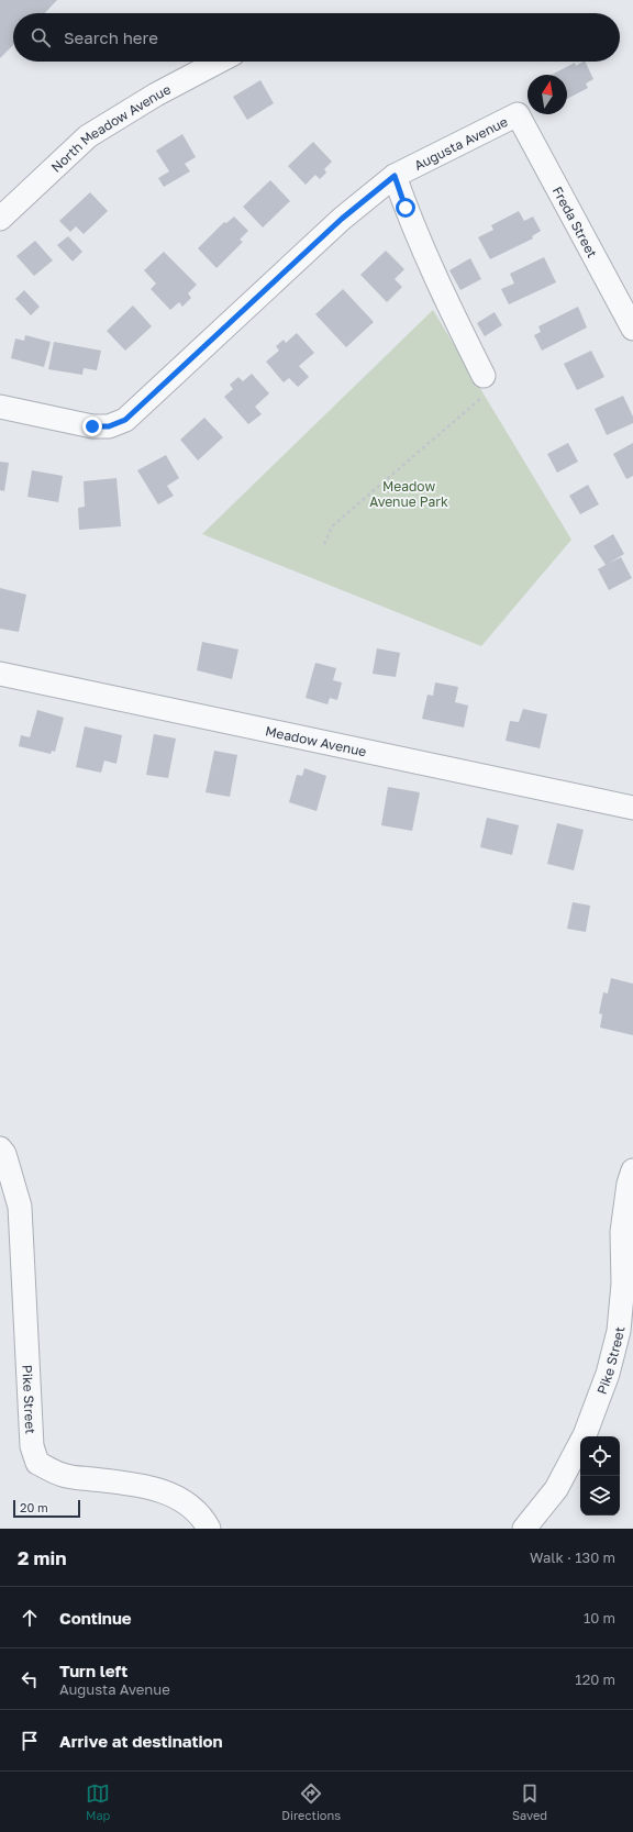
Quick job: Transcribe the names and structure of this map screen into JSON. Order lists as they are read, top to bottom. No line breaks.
{"streets":{"street":["North Meadow Avenue","Augusta Avenue","Freda Street","Meadow Avenue","Pike Street"]},"crossings":[["Augusta Avenue","Freda Street"]],"parks":["Meadow Avenue Park"],"scale_bar":"20 m","north":"top","page":{"search":"Search here","scale":"20 m","heading":["2 min","Walk · 130 m"],"list":[["Continue","10 m"],["Turn left","Augusta Avenue","120 m"],"Arrive at destination"],"nav":["Map","Directions","Saved"]}}
